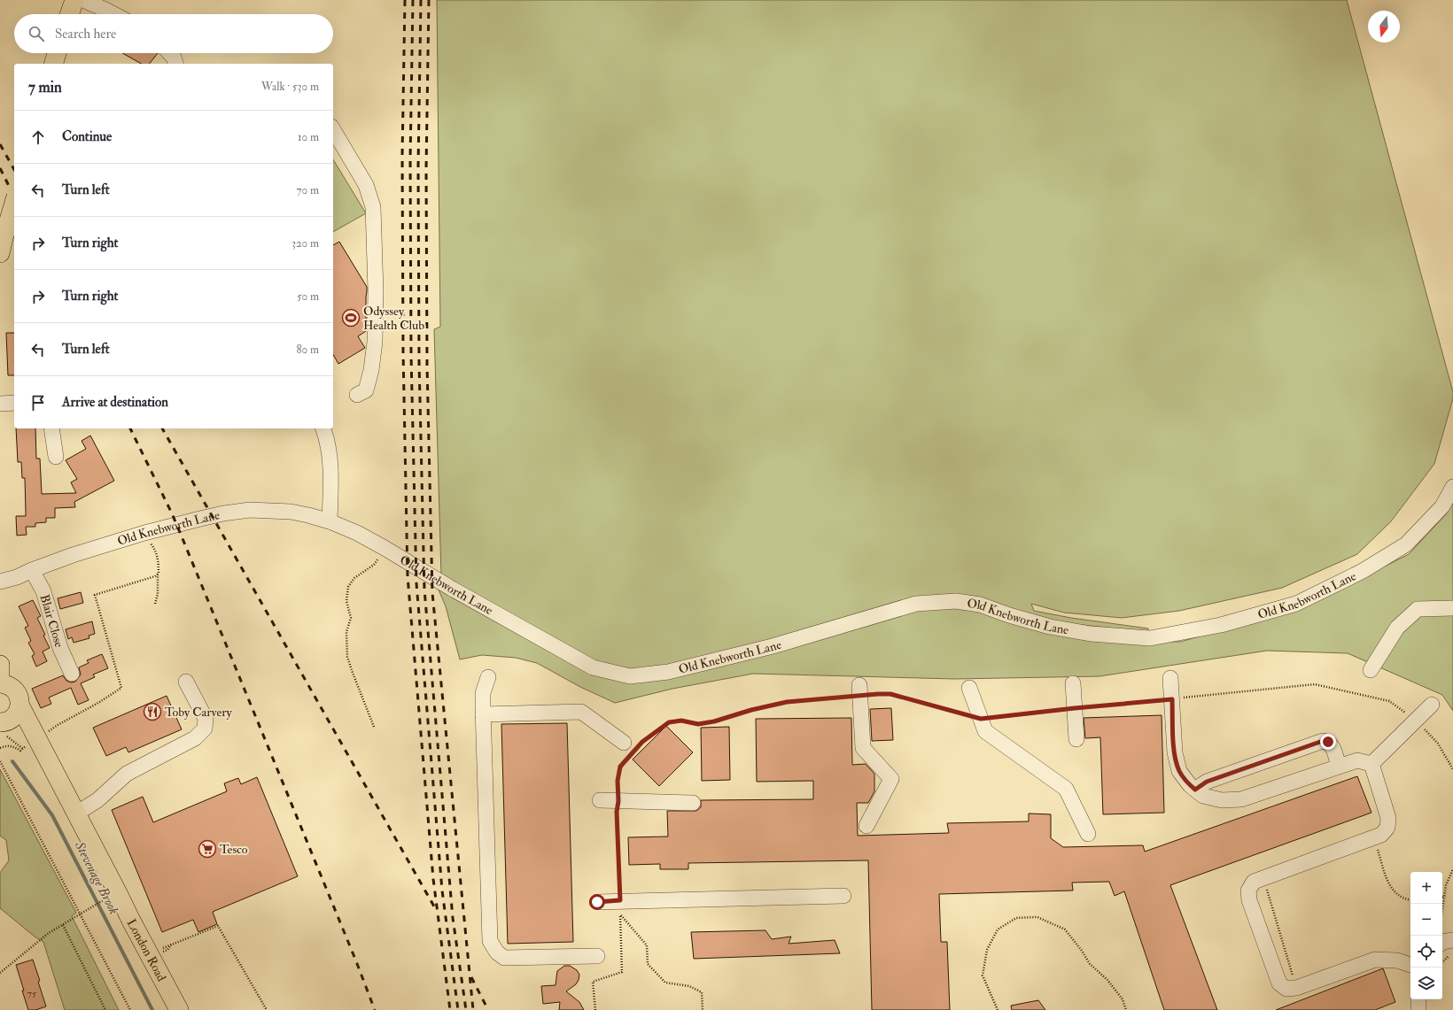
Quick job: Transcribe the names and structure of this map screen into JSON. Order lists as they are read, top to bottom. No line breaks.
{"streets":{"main road":["London Road"],"street":["Old Knebworth Lane","Blair Close"]},"crossings":[["Old Knebworth Lane","Blair Close"]],"water":["Stevenage Brook"],"places":{"sports":["Odyssey Health Club"],"restaurant":["Toby Carvery"],"supermarket":["Tesco"]},"house_numbers":["75"],"north":"bottom","page":{"search":"Search here","heading":["7 min","Walk · 530 m"],"list":[["Continue","10 m"],["Turn left","70 m"],["Turn right","320 m"],["Turn right","50 m"],["Turn left","80 m"],"Arrive at destination"],"map_buttons":["+","−"]}}
